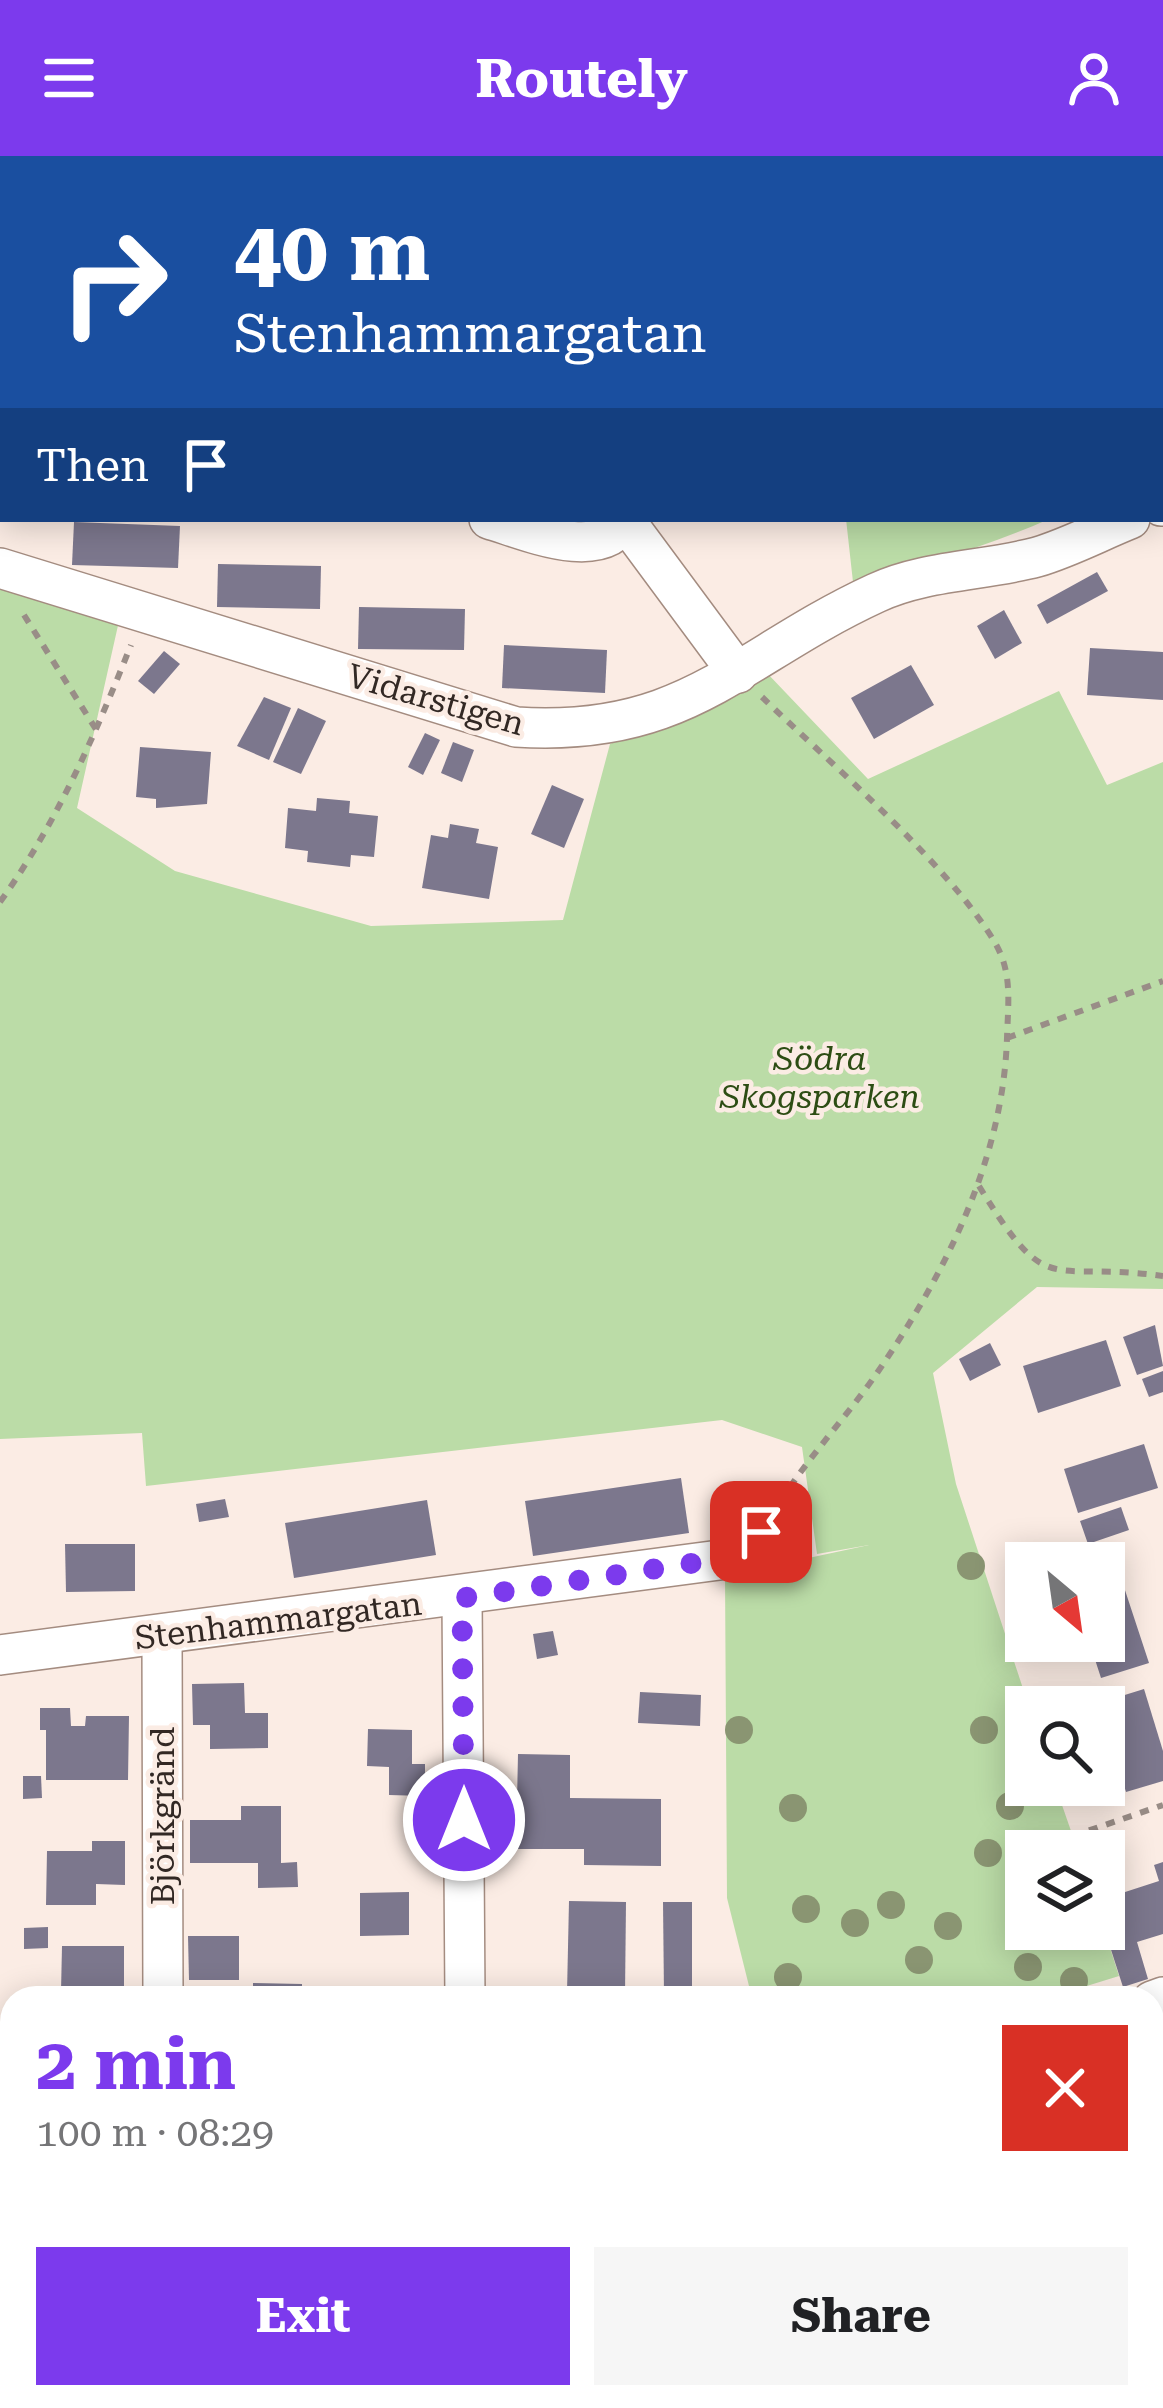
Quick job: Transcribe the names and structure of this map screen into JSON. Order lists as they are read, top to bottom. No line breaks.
{"streets":{"street":["Vidarstigen","Stenhammargatan","Björkgränd"]},"crossings":[["Stenhammargatan","Björkgränd"]],"parks":["Södra Skogsparken"],"north":"bottom right","page":{"header":"Routely","turn":["40 m","Stenhammargatan"],"then":"Then","heading":["2 min","100 m · 08:29"],"buttons":["Exit","Share"]}}
